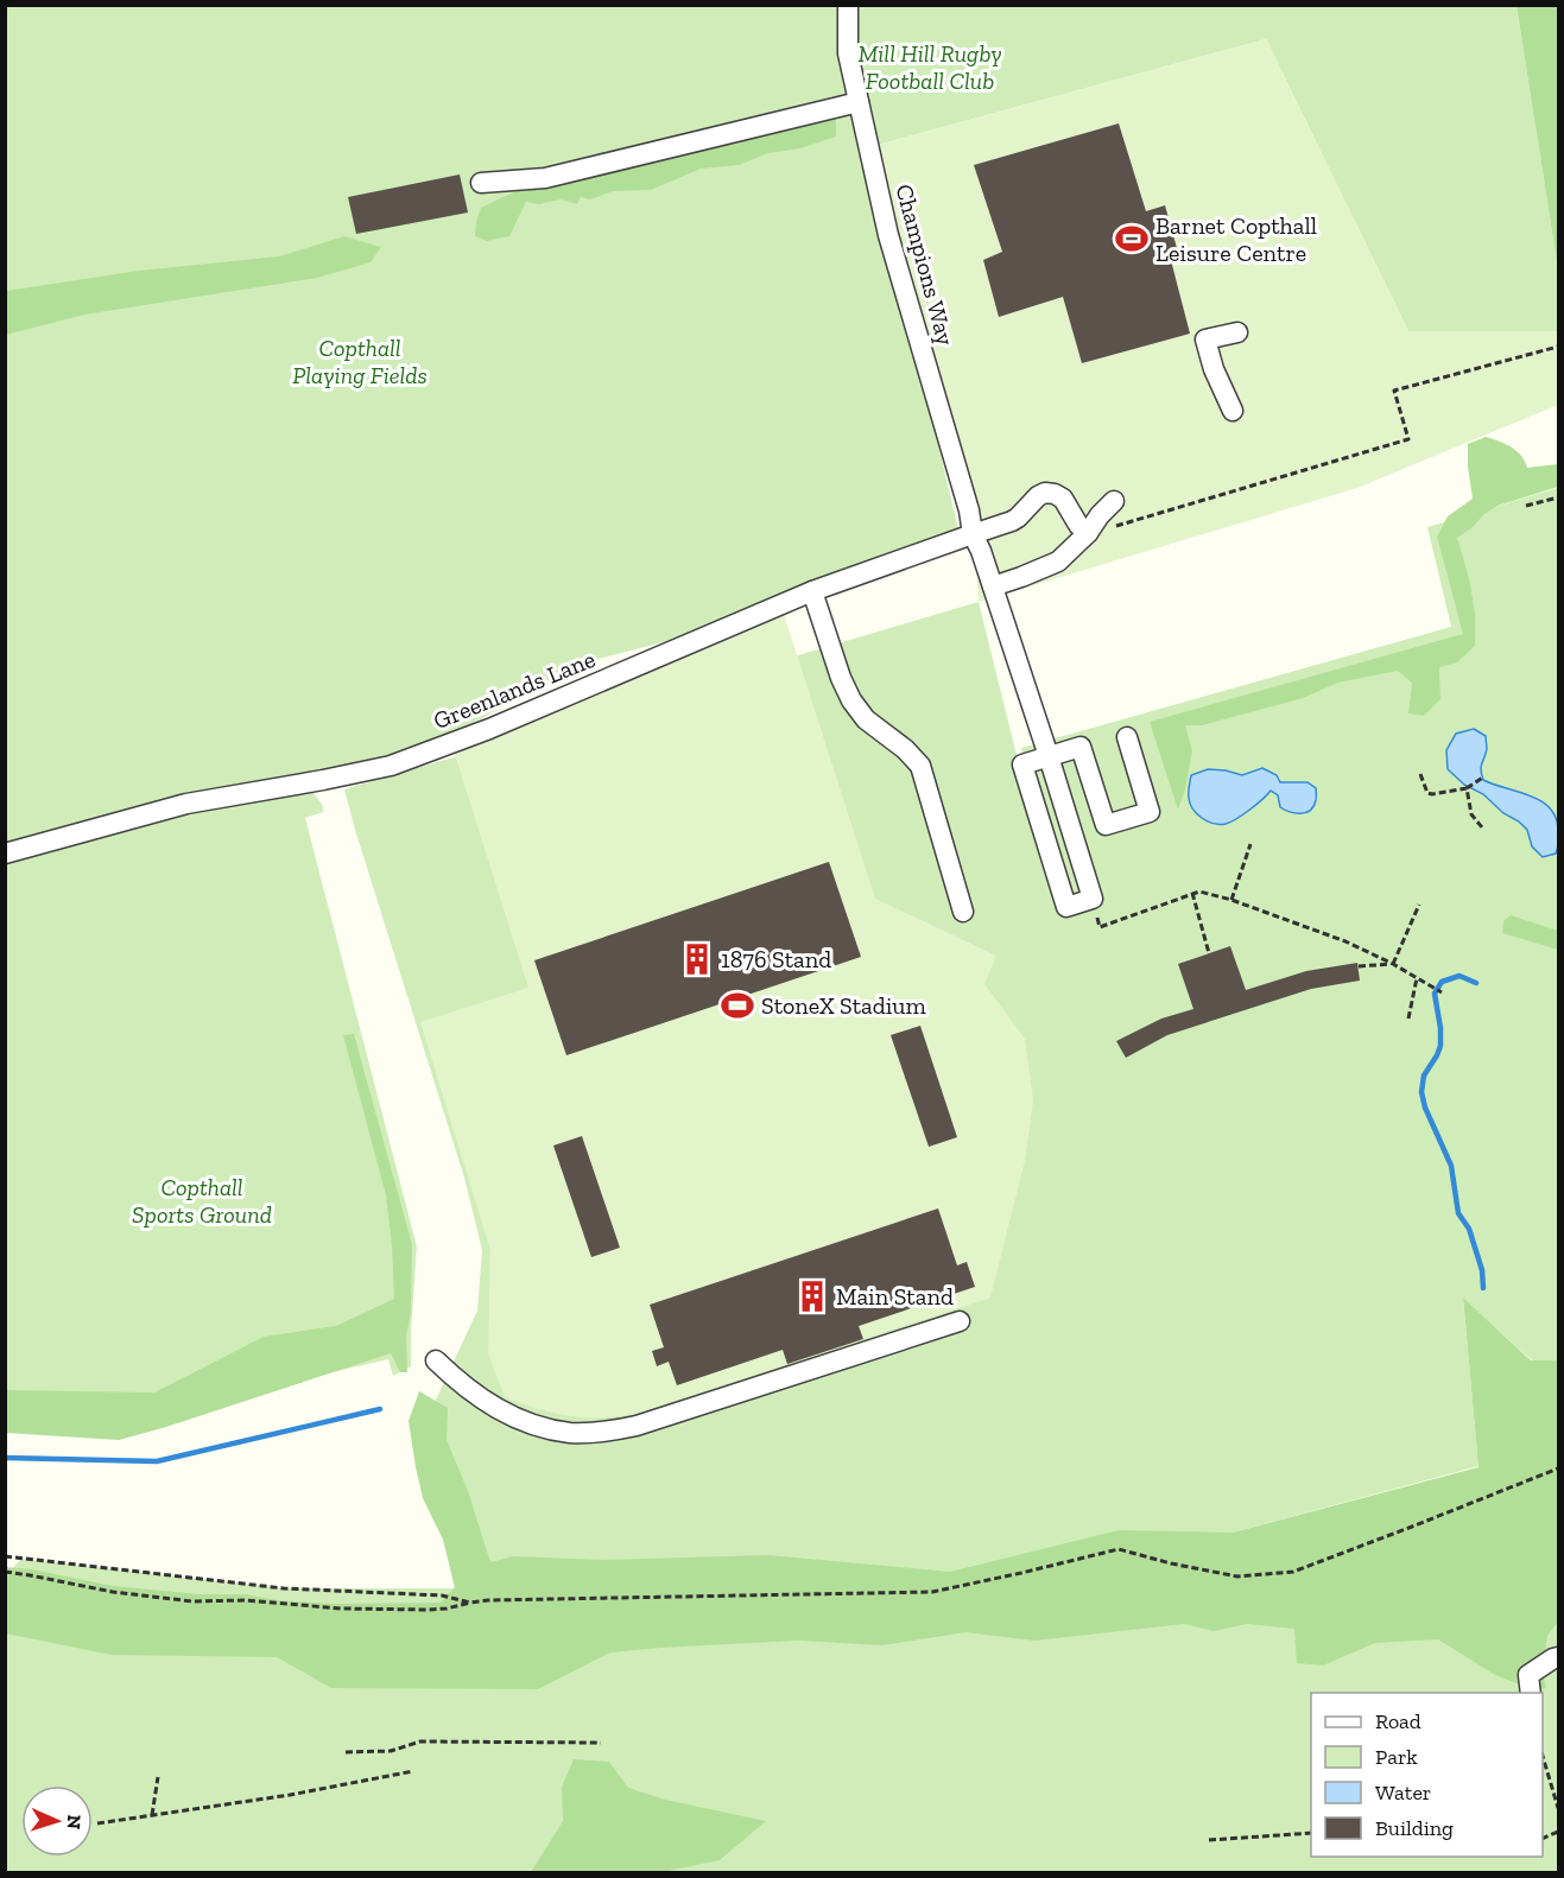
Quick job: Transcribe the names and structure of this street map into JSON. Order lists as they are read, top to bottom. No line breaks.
{"streets":{"street":["Champions Way","Greenlands Lane"]},"crossings":[["Champions Way","Greenlands Lane"]],"parks":["Mill Hill Rugby Football Club","Copthall Playing Fields","Copthall Sports Ground"],"places":{"sports":["Barnet Copthall Leisure Centre","StoneX Stadium"],"building":["1876 Stand","Main Stand"]},"legend":["Road","Park","Water","Building"],"north":"right"}
